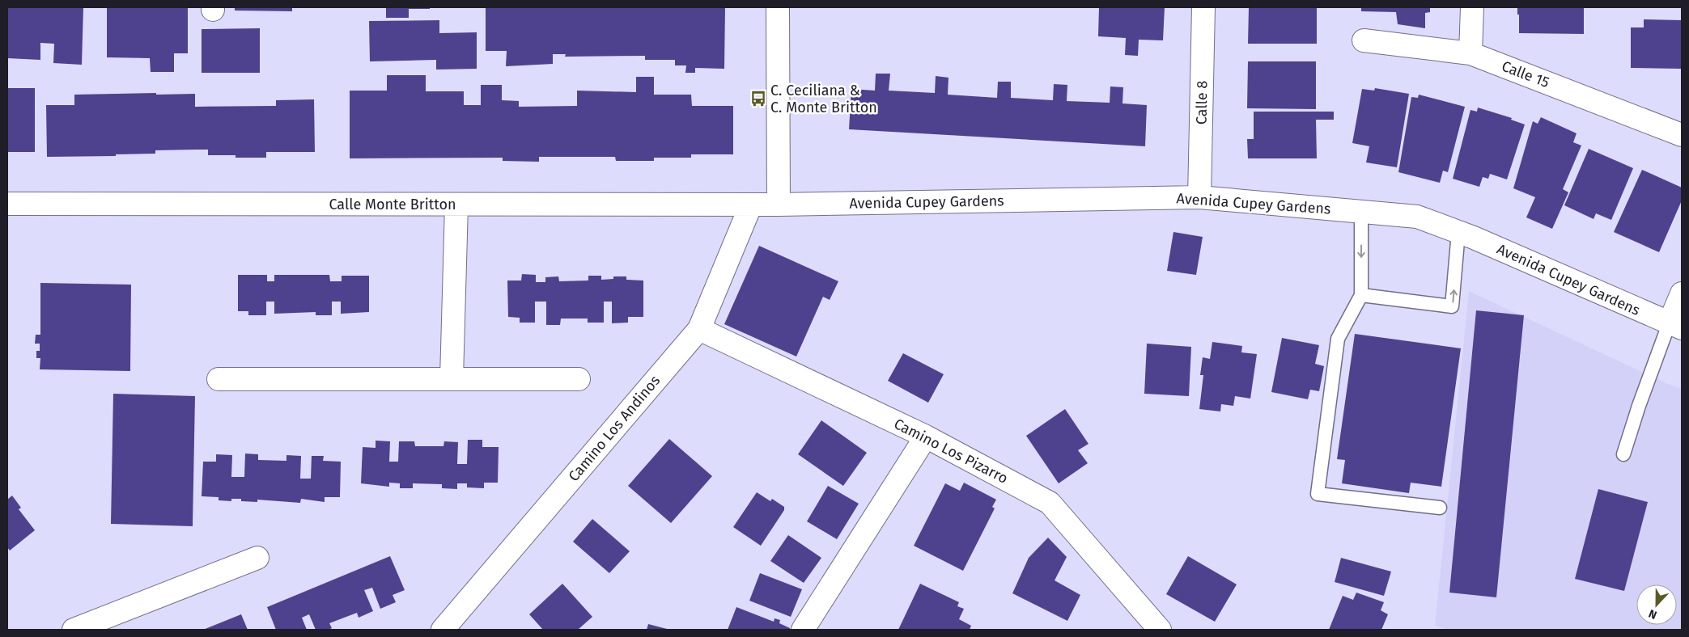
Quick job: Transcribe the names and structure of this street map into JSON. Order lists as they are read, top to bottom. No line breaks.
{"streets":{"street":["Calle 15","Calle 8","Avenida Cupey Gardens","Calle Monte Britton","Camino Los Andinos","Camino Los Pizarro"]},"crossings":[["Calle 8","Avenida Cupey Gardens"],["Avenida Cupey Gardens","Calle Monte Britton"],["Calle Monte Britton","Camino Los Andinos"],["Camino Los Andinos","Camino Los Pizarro"]],"places":{"bus stop":["C. Ceciliana & C. Monte Britton"]},"north":"bottom"}
